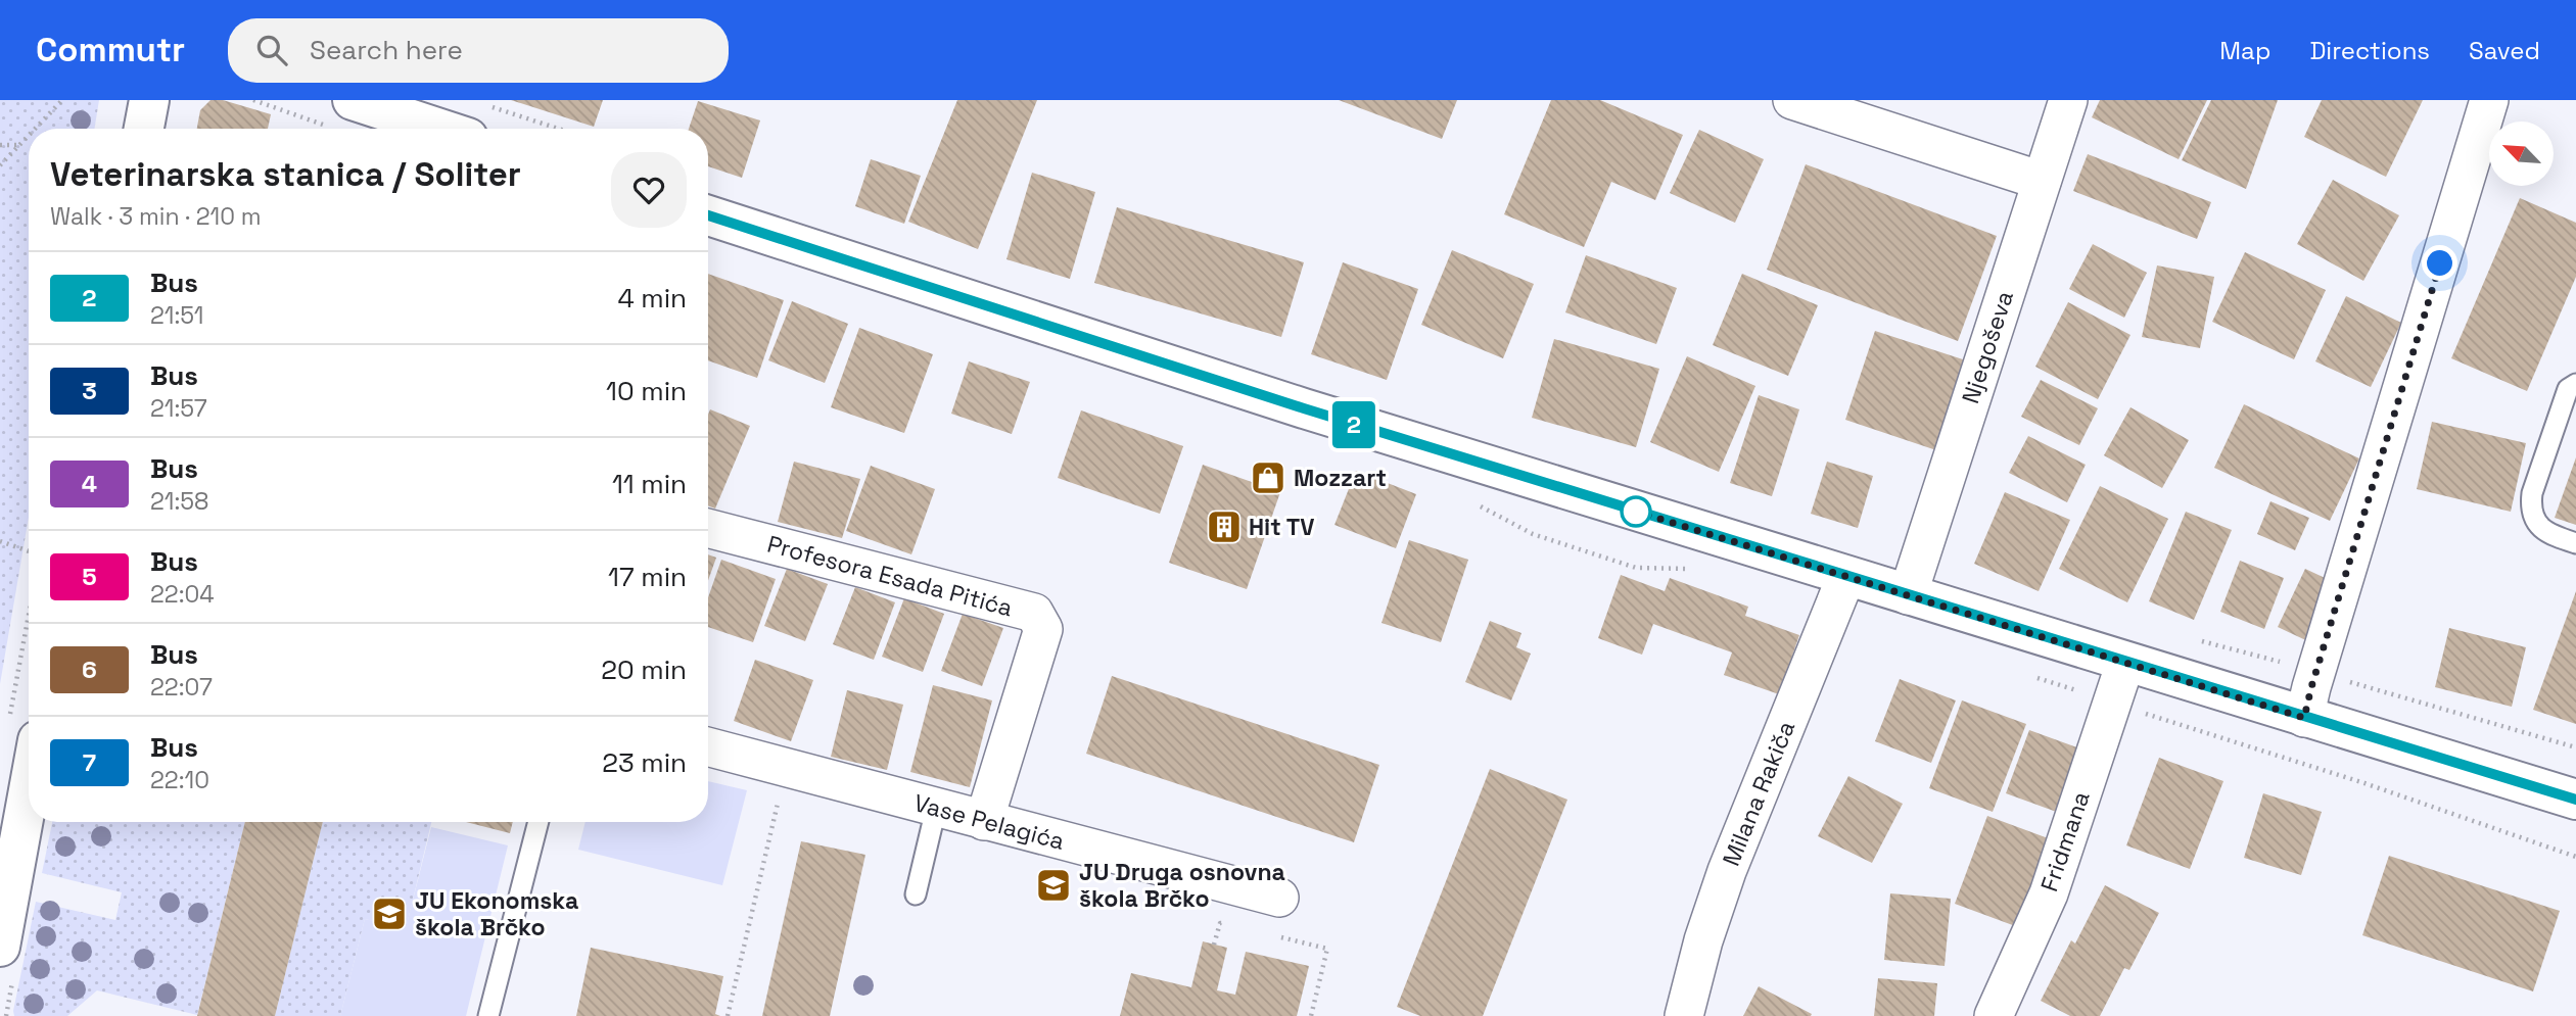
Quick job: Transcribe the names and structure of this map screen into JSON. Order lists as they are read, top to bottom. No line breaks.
{"streets":{"street":["Njegoševa","Profesora Esada Pitića","Milana Rakiča","Vase Pelagića","Fridmana"]},"crossings":[["Profesora Esada Pitića","Vase Pelagića"]],"places":{"shop":["Mozzart"],"building":["Hit TV"],"school or university":["JU Druga osnovna škola Brčko","JU Ekonomska škola Brčko"]},"lines":["bus line 2"],"north":"top left","page":{"header":"Commutr","search":"Search here","nav":["Map","Directions","Saved"],"on_map":"2","heading":["Veterinarska stanica / Soliter","Walk · 3 min · 210 m"],"list":[{"mark":"2","name":"Bus","note":"21:51","value":"4 min"},{"mark":"3","name":"Bus","note":"21:57","value":"10 min"},{"mark":"4","name":"Bus","note":"21:58","value":"11 min"},{"mark":"5","name":"Bus","note":"22:04","value":"17 min"},{"mark":"6","name":"Bus","note":"22:07","value":"20 min"},{"mark":"7","name":"Bus","note":"22:10","value":"23 min"}]}}
